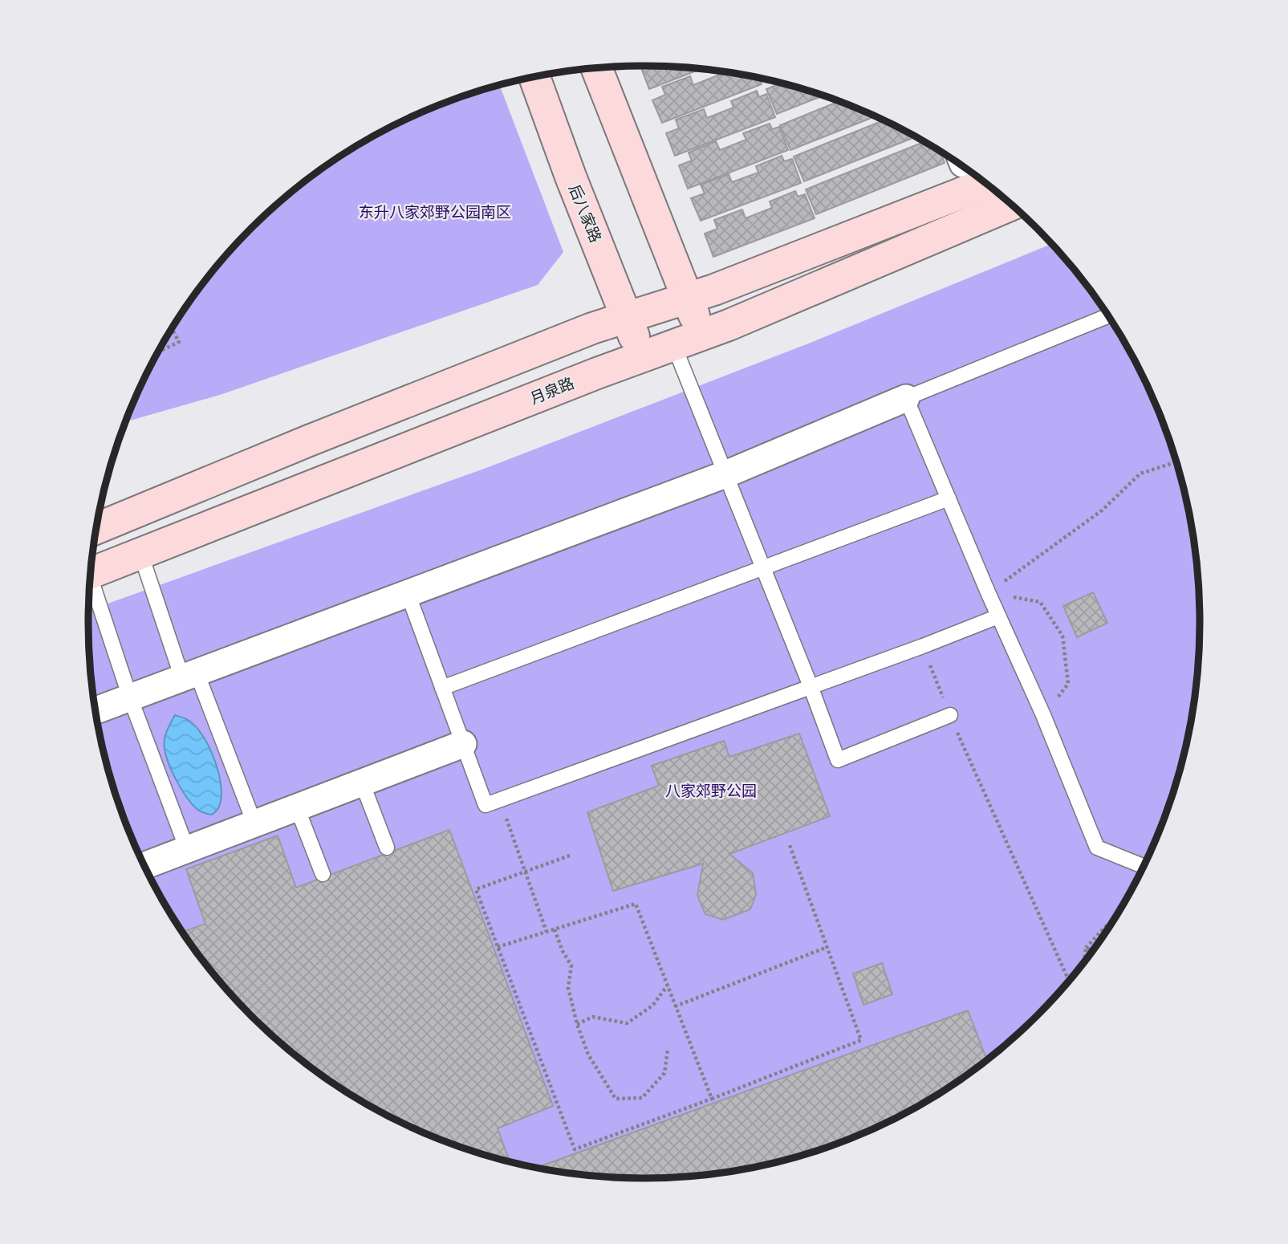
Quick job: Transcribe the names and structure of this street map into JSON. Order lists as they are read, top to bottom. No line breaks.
{"streets":{"main road":["后八家路","月泉路"]},"crossings":[["后八家路","月泉路"]],"parks":["东升八家郊野公园南区","八家郊野公园"]}
